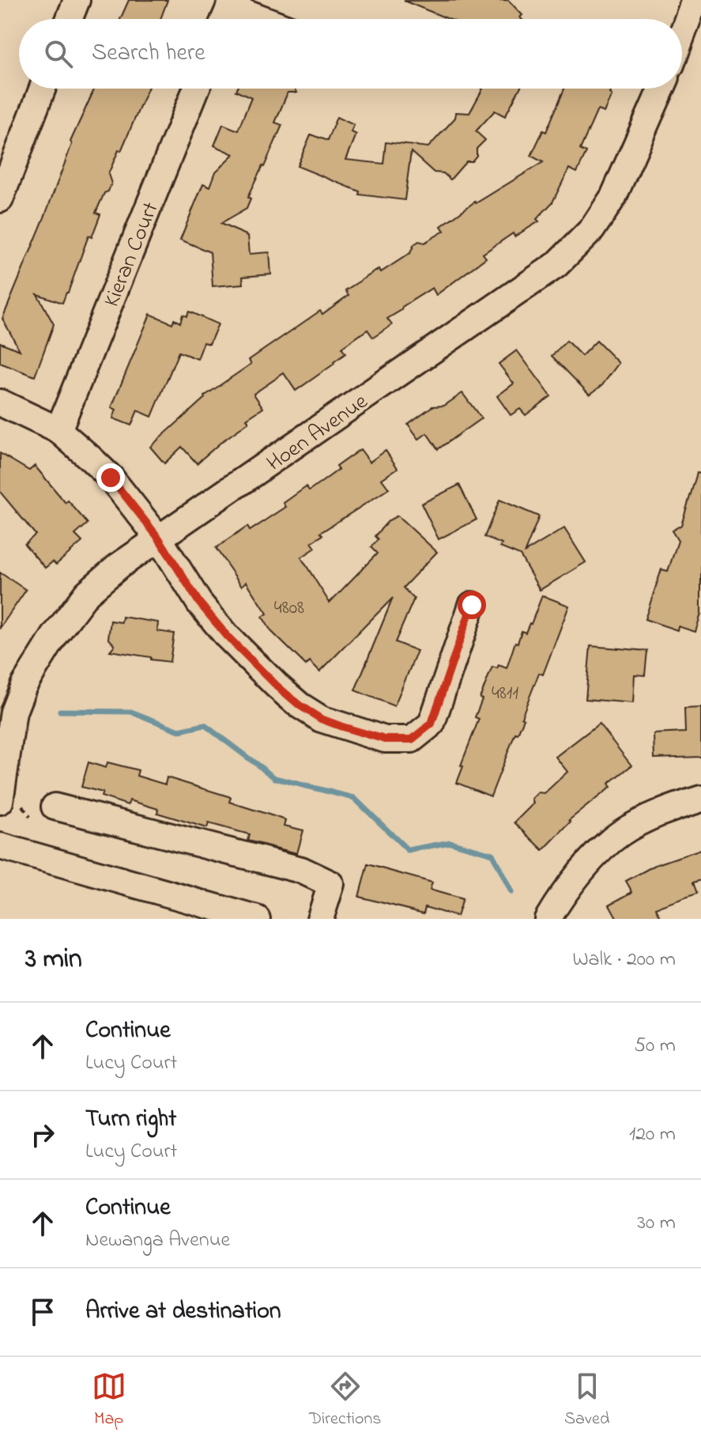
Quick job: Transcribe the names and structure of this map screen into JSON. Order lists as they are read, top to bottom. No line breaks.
{"streets":{"street":["Kieran Court","Hoen Avenue"]},"house_numbers":["4808","4811"],"page":{"search":"Search here","heading":["3 min","Walk · 200 m"],"list":[["Continue","Lucy Court","50 m"],["Turn right","Lucy Court","120 m"],["Continue","Newanga Avenue","30 m"],"Arrive at destination"],"nav":["Map","Directions","Saved"]}}
